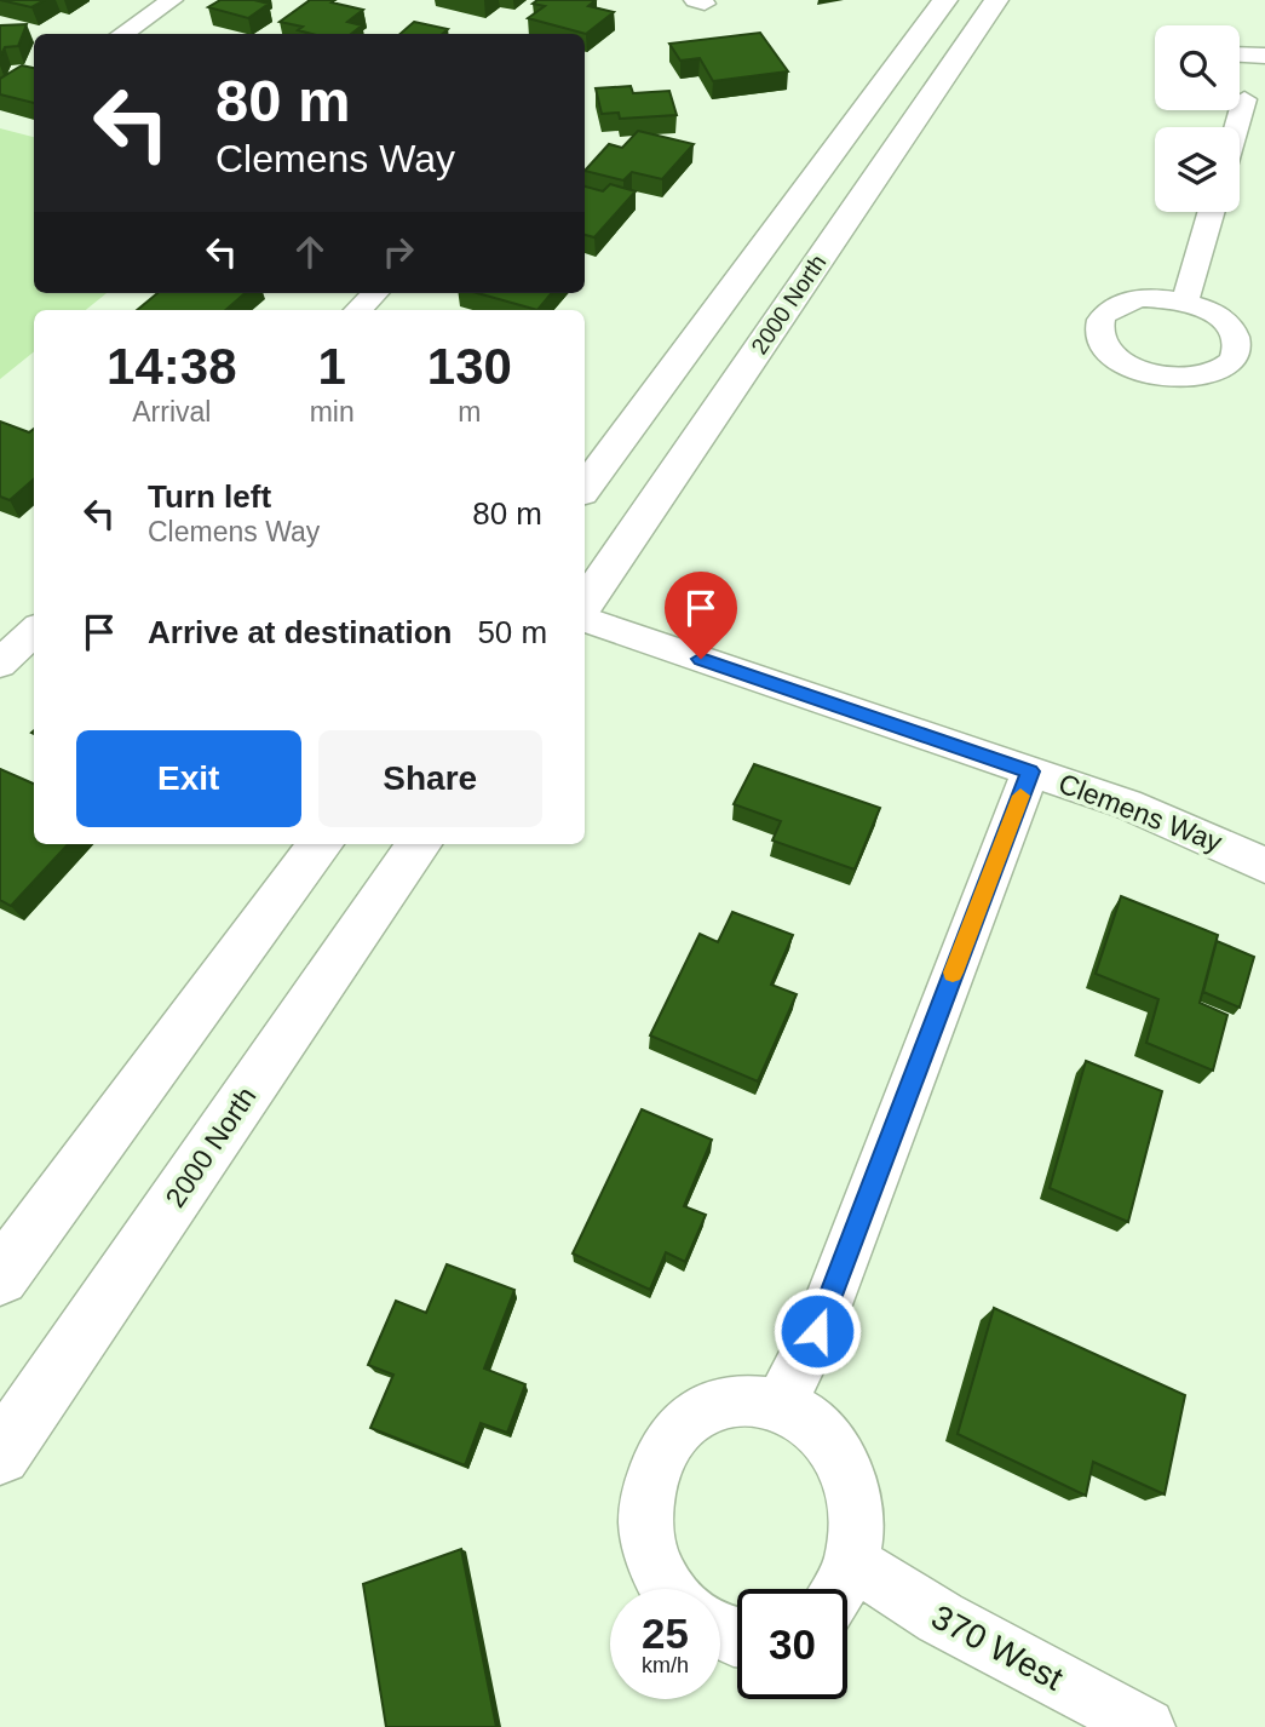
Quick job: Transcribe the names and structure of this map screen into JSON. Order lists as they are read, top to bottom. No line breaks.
{"streets":{"street":["2000 North","Clemens Way","370 West"]},"page":{"turn":["80 m","Clemens Way"],"eta":["14:38","Arrival","1","min","130","m"],"list":[{"name":"Turn left","note":"Clemens Way","value":"80 m"},{"name":"Arrive at destination","value":"50 m"}],"buttons":["Exit","Share"],"speed":"25 km/h","limit":"30"}}
